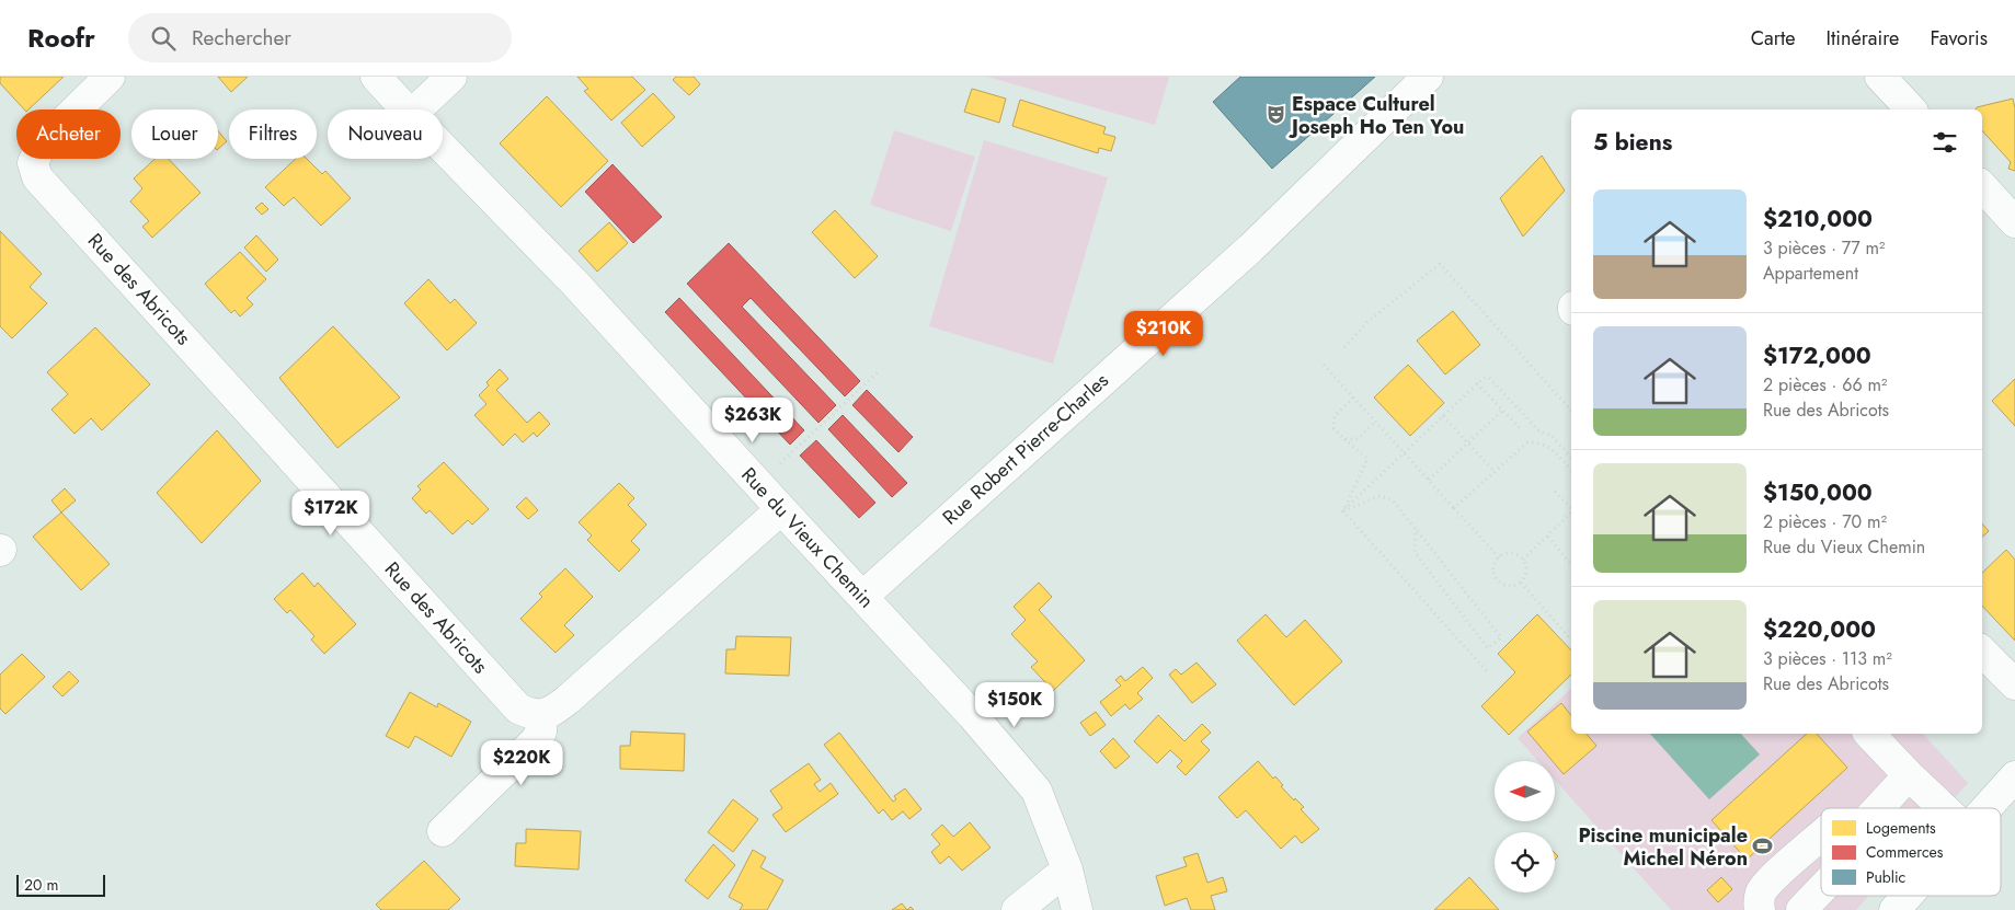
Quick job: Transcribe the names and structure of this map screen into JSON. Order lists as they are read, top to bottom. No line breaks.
{"streets":{"street":["Rue des Abricots","Rue Robert Pierre-Charles","Rue du Vieux Chemin"]},"crossings":[["Rue Robert Pierre-Charles","Rue du Vieux Chemin"]],"places":{"theatre":["Espace Culturel Joseph Ho Ten You"],"sports":["Piscine municipale Michel Néron"]},"legend":["Logements","Commerces","Public"],"scale_bar":"20 m","north":"left","page":{"header":"Roofr","search":"Rechercher","nav":["Carte","Itinéraire","Favoris"],"chip":["Acheter","Louer","Filtres","Nouveau"],"heading":"5 biens","list":[{"name":"$210,000","note":"3 pièces · 77 m² · Appartement"},{"name":"$172,000","note":"2 pièces · 66 m² · Rue des Abricots"},{"name":"$150,000","note":"2 pièces · 70 m² · Rue du Vieux Chemin"},{"name":"$220,000","note":"3 pièces · 113 m² · Rue des Abricots"}],"price":["$210K","$263K","$172K","$150K","$220K"],"scale":"20 m"}}
